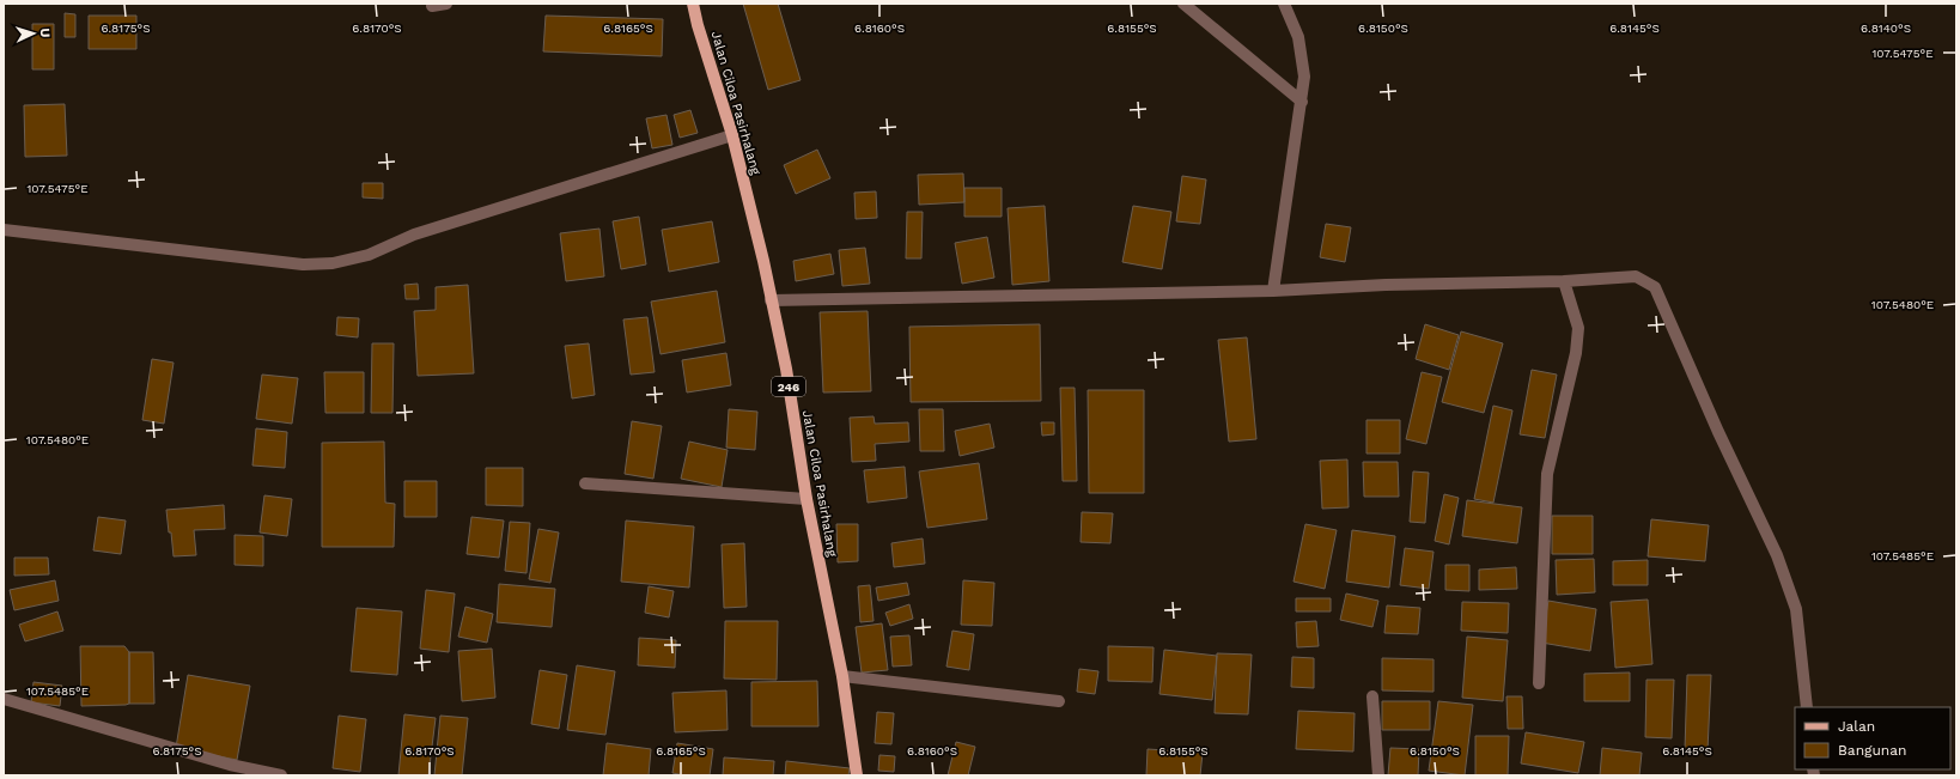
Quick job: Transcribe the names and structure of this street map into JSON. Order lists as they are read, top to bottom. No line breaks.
{"streets":{"main road":["Jalan Ciloa Pasirhalang","246"]},"legend":["Jalan","Bangunan"],"north":"right","coordinates":["6.8175°S","6.8170°S","6.8165°S","6.8160°S","6.8155°S","6.8150°S","6.8145°S","6.8140°S","107.5475°E","107.5480°E","107.5485°E"]}
